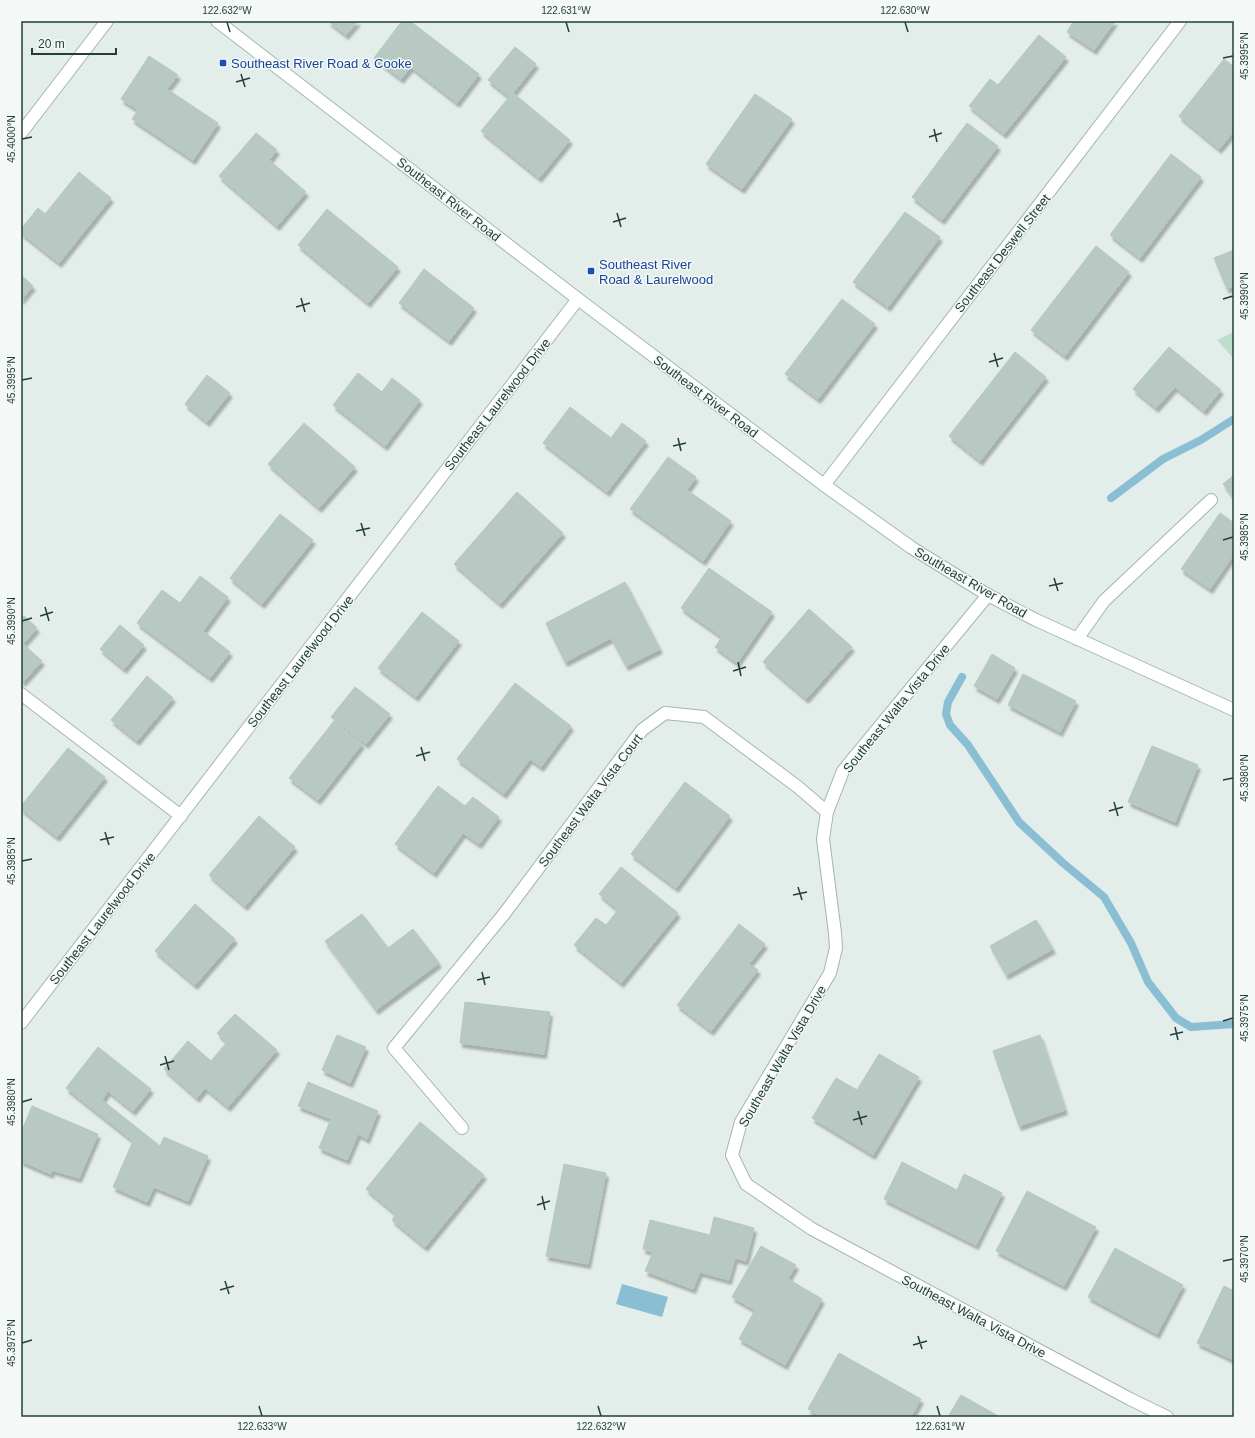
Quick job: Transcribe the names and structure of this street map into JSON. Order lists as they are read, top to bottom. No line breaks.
{"streets":{"street":["Southeast River Road","Southeast Deswell Street","Southeast Laurelwood Drive","Southeast Walta Vista Drive","Southeast Walta Vista Court"]},"crossings":[["Southeast River Road","Southeast Deswell Street"],["Southeast River Road","Southeast Laurelwood Drive"],["Southeast River Road","Southeast Walta Vista Drive"],["Southeast Walta Vista Drive","Southeast Walta Vista Court"]],"places":{"transit":["Southeast River Road & Cooke","Southeast River Road & Laurelwood"]},"scale_bar":"20 m","coordinates":["122.632°W","122.631°W","122.630°W","45.3995°N","45.4000°N","45.3990°N","45.3985°N","45.3980°N","45.3975°N","45.3970°N","122.633°W"]}
